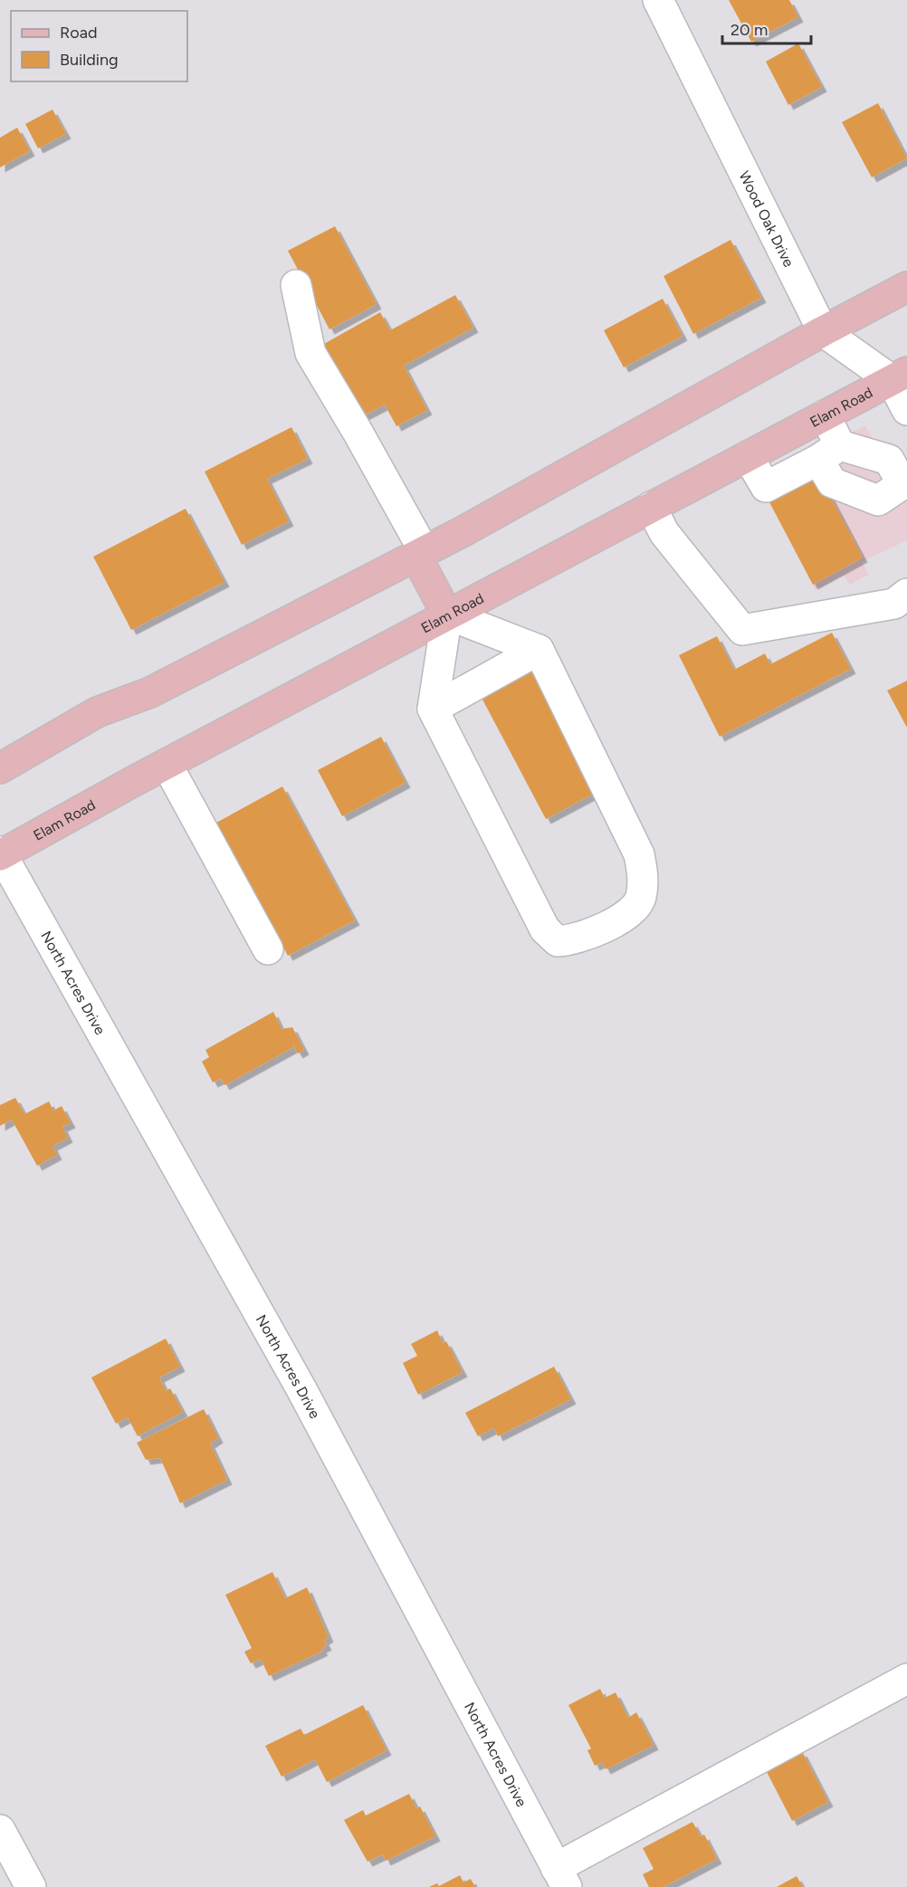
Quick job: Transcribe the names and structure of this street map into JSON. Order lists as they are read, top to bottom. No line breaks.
{"streets":{"main road":["Elam Road"],"street":["Wood Oak Drive","North Acres Drive"]},"crossings":[["Wood Oak Drive","Elam Road"],["Elam Road","North Acres Drive"]],"legend":["Road","Building"],"scale_bar":"20 m"}
